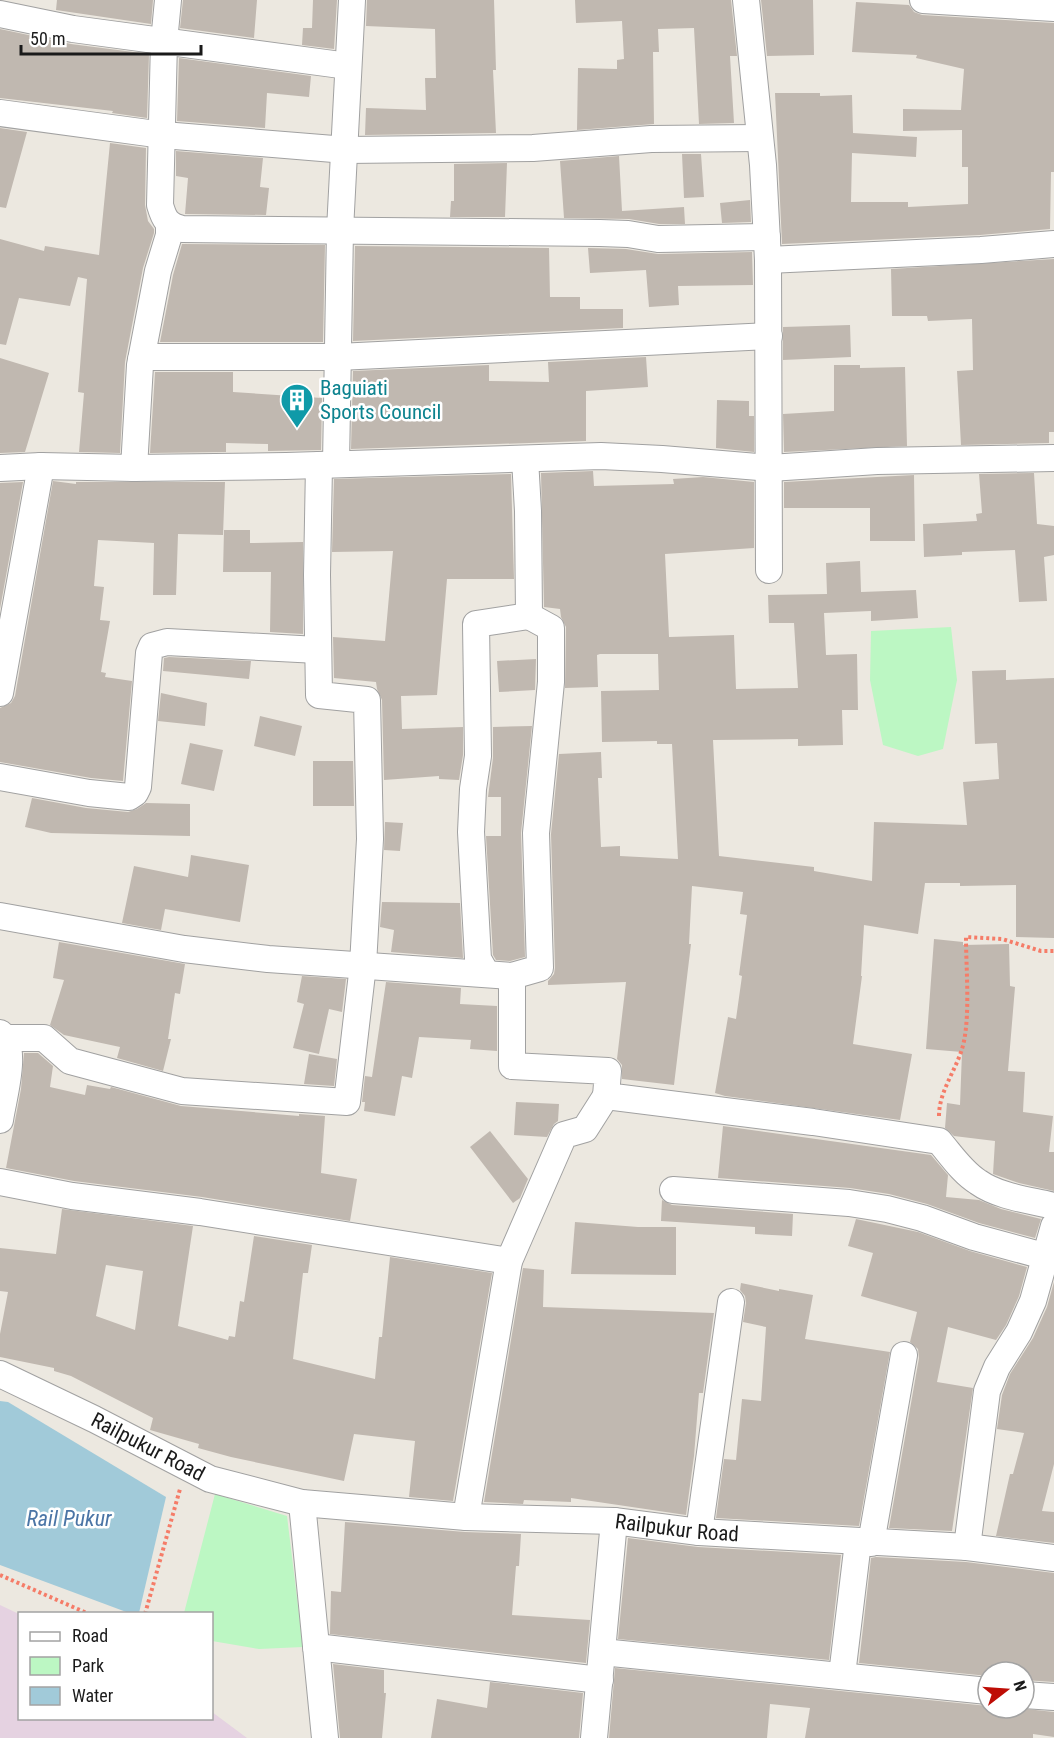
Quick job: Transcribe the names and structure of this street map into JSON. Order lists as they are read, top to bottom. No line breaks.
{"streets":{"street":["Railpukur Road"]},"water":["Rail Pukur"],"places":{"building":["Baguiati Sports Council"]},"legend":["Road","Park","Water"],"scale_bar":"50 m","north":"right"}
